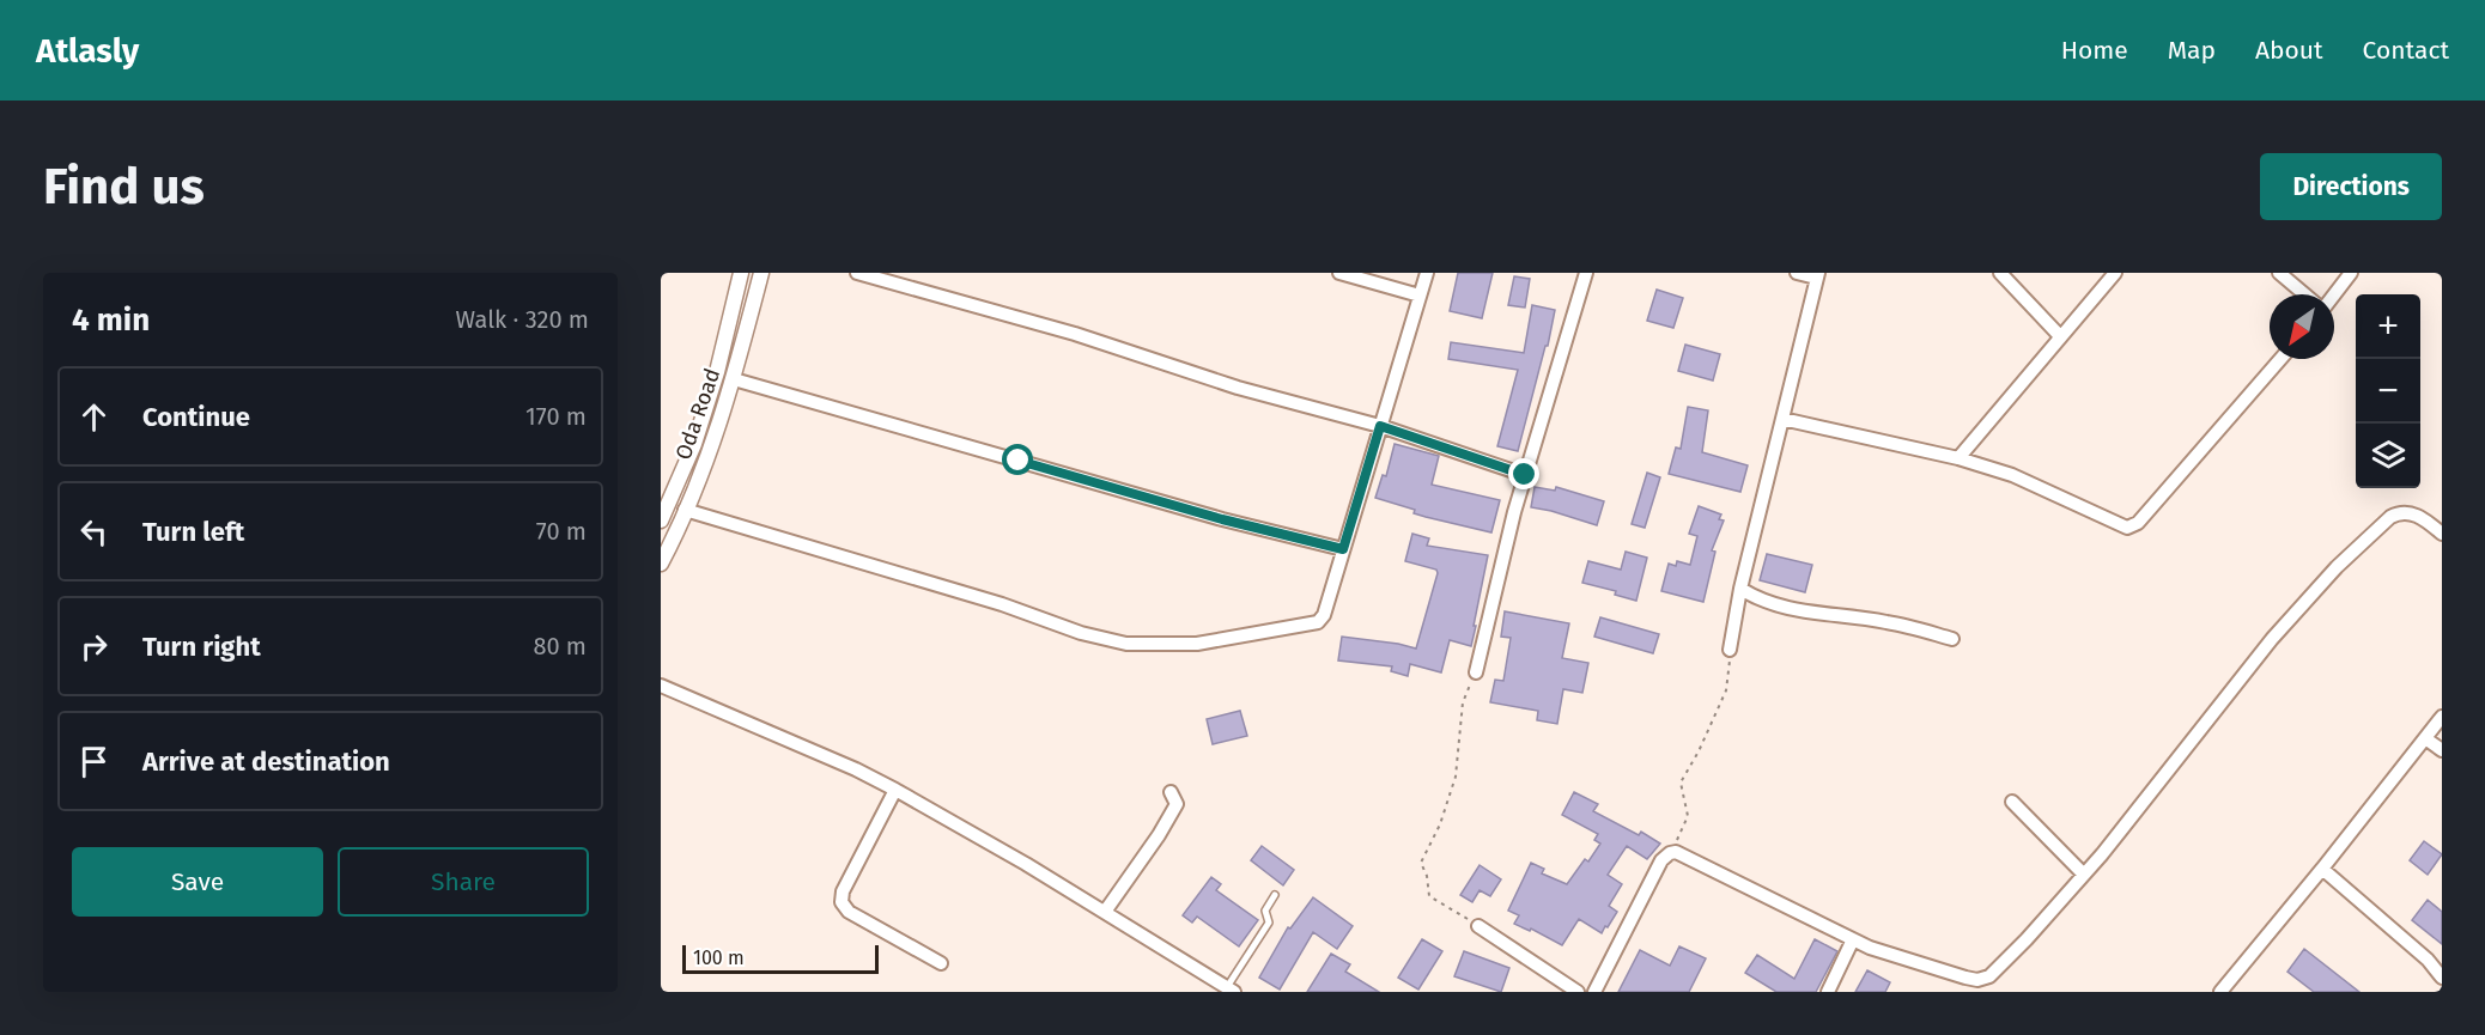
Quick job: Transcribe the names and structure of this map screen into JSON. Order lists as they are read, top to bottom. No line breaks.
{"streets":{"street":["Oda Road"]},"scale_bar":"100 m","north":"bottom left","page":{"header":"Atlasly","nav":["Home","Map","About","Contact"],"buttons":["Directions",["Save","Share"]],"title":"Find us","heading":["4 min","Walk · 320 m"],"map_buttons":["+","−"],"list":[["Continue","170 m"],["Turn left","70 m"],["Turn right","80 m"],"Arrive at destination"],"scale":"100 m"}}
